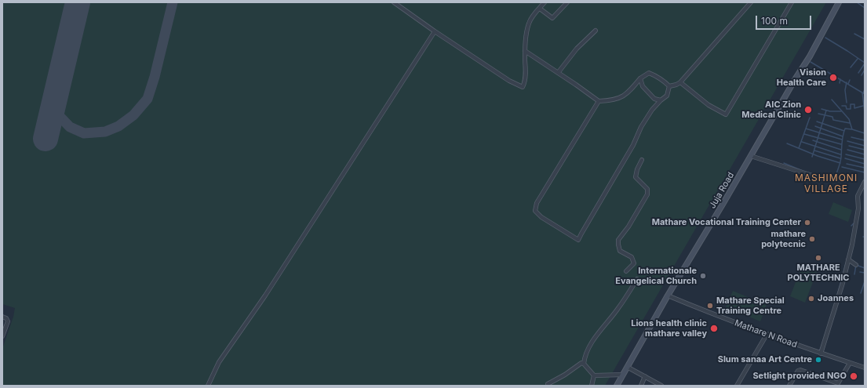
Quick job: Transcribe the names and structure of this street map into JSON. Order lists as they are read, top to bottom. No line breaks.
{"streets":{"main road":["Juja Road"],"street":["Mathare N Road"]},"crossings":[["Juja Road","Mathare N Road"]],"districts":["MASHIMONI VILLAGE"],"places":["Vision Health Care","AIC Zion Medical Clinic","Mathare Vocational Training Center","mathare polytecnic","MATHARE POLYTECHNIC","Internationale Evangelical Church","Joannes","Mathare Special Training Centre","Lions health clinic mathare valley","Slum sanaa Art Centre","Setlight provided NGO"],"scale_bar":"100 m"}
